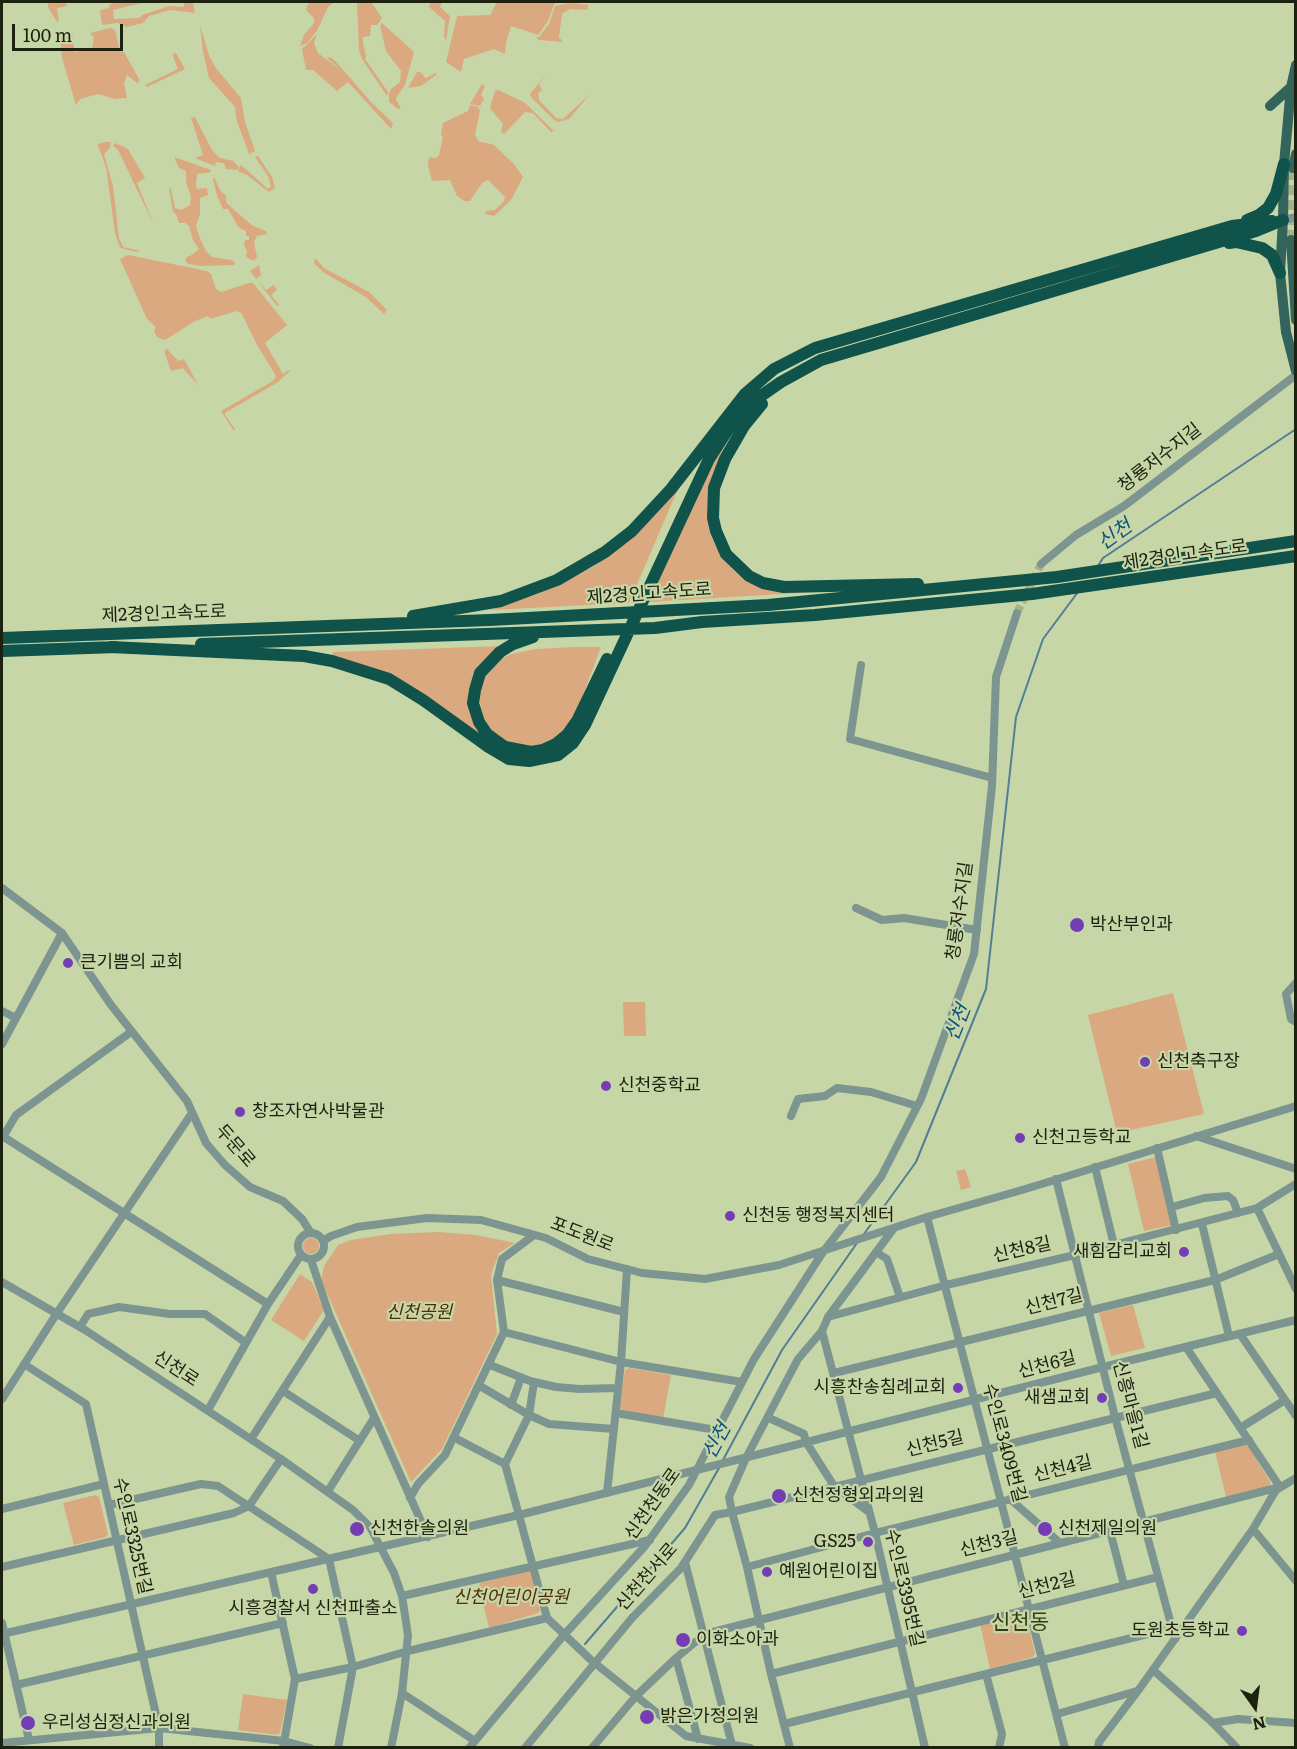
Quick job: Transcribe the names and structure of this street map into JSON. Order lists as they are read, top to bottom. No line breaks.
{"streets":{"highway":["제2경인고속도로"],"street":["청룡저수지길","두문로","포도원로","신천8길","신천7길","신천6길","신천로","신흥마을1길","수인로3409번길","신천5길","신천4길","신천천동로","수인로3325번길","신천3길","신천천서로","신천2길","수인로3395번길"]},"crossings":[["청룡저수지길","포도원로"],["청룡저수지길","신천천동로"],["두문로","포도원로"],["포도원로","신천천동로"],["신천8길","신흥마을1길"],["신천8길","수인로3409번길"],["신천7길","신흥마을1길"],["신천7길","수인로3409번길"],["신천7길","수인로3395번길"],["신천6길","신천로"],["신천6길","신흥마을1길"],["신천6길","수인로3409번길"],["신천6길","신천천동로"],["신천6길","수인로3325번길"],["신천6길","수인로3395번길"],["신흥마을1길","신천5길"],["신흥마을1길","신천4길"],["신흥마을1길","신천3길"],["신흥마을1길","신천2길"],["수인로3409번길","신천5길"],["수인로3409번길","신천4길"],["수인로3409번길","신천3길"],["수인로3409번길","신천2길"],["신천5길","신천천서로"],["신천5길","수인로3395번길"],["신천4길","수인로3395번길"],["신천3길","수인로3395번길"],["신천2길","수인로3395번길"]],"districts":["신천동"],"water":["신천"],"parks":["신천공원","신천어린이공원"],"places":["박산부인과","큰기쁨의 교회","신천축구장","신천중학교","창조자연사박물관","신천고등학교","신천동 행정복지센터","새힘감리교회","시흥찬송침례교회","새샘교회","신천정형외과의원","신천한솔의원","신천제일의원","GS25","예원어린이집","시흥경찰서 신천파출소","도원초등학교","이화소아과","밝은가정의원","우리성심정신과의원"],"scale_bar":"100 m","north":"bottom"}
